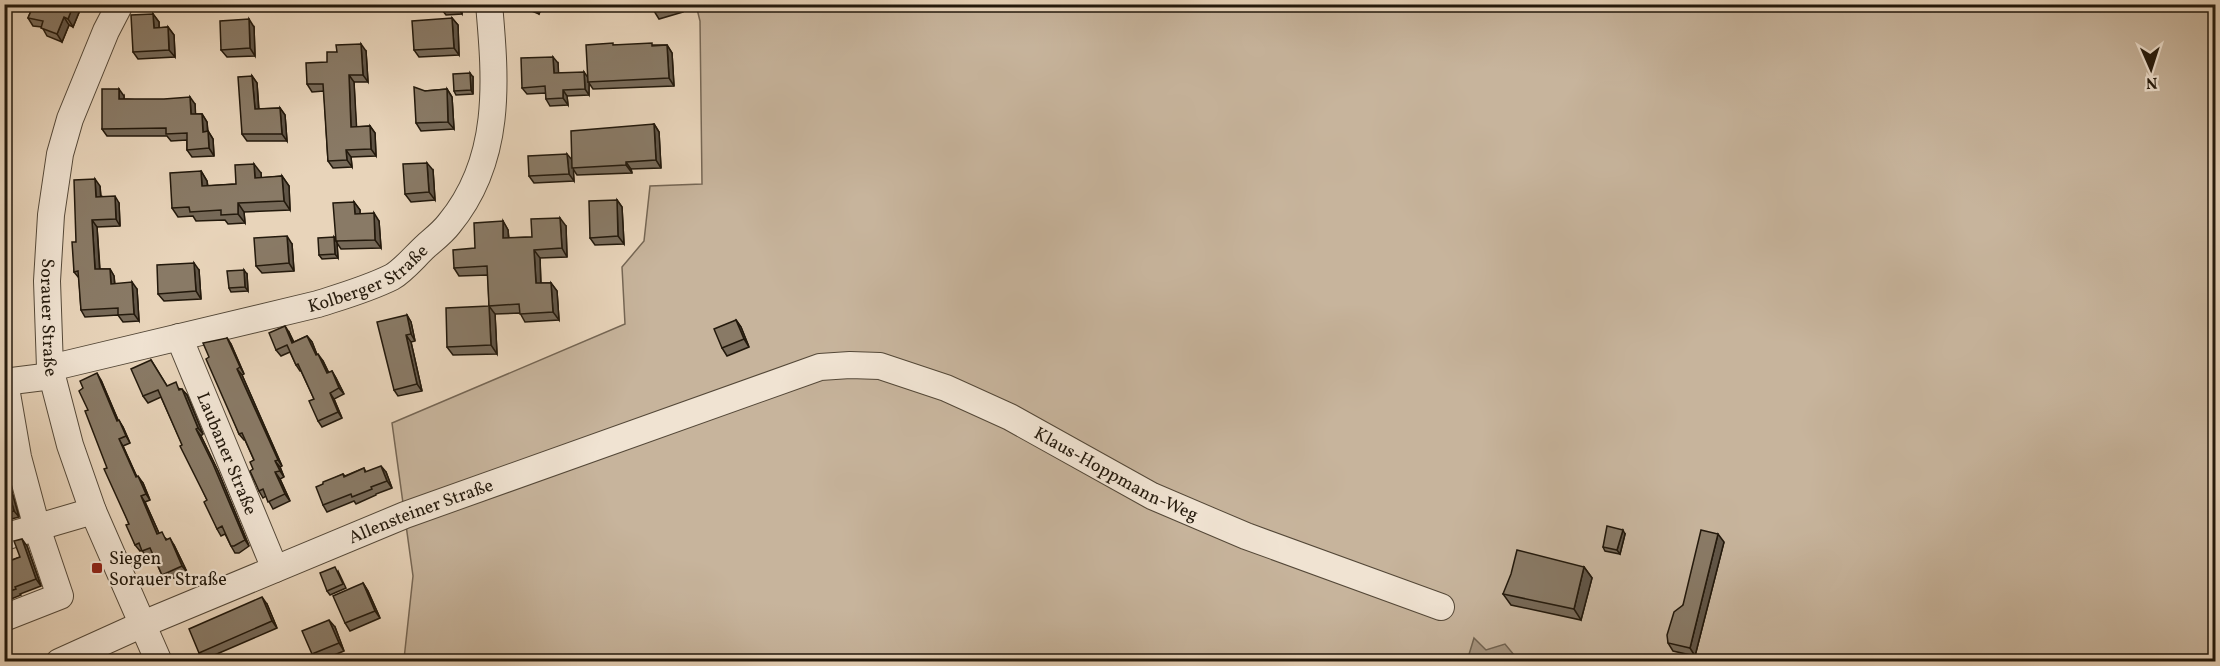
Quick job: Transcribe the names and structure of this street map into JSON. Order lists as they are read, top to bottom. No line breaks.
{"streets":{"street":["Kolberger Straße","Sorauer Straße","Laubaner Straße","Klaus-Hoppmann-Weg","Allensteiner Straße"]},"crossings":[["Kolberger Straße","Sorauer Straße"],["Kolberger Straße","Laubaner Straße"],["Sorauer Straße","Allensteiner Straße"],["Laubaner Straße","Allensteiner Straße"],["Klaus-Hoppmann-Weg","Allensteiner Straße"]],"places":{"transit":["Siegen Sorauer Straße"]},"north":"bottom"}
